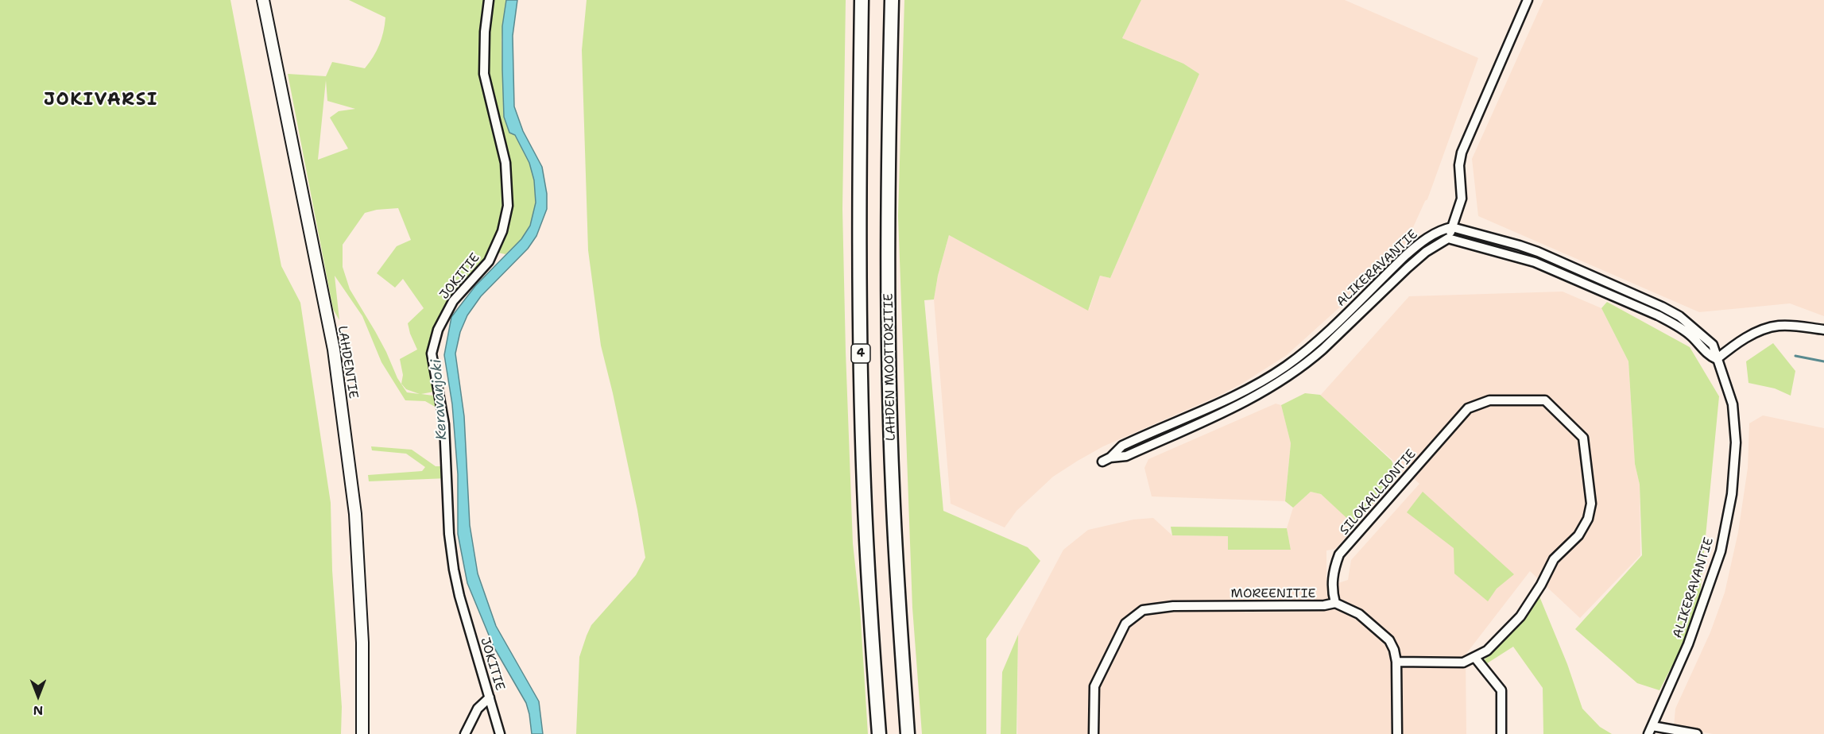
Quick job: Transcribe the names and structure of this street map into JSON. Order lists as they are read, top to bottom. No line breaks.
{"streets":{"highway":["4","LAHDEN MOOTTORITIE"],"main road":["LAHDENTIE"],"street":["ALIKERAVANTIE","JOKITIE","SILOKALLIONTIE","MOREENITIE"]},"crossings":[["SILOKALLIONTIE","MOREENITIE"]],"districts":["JOKIVARSI"],"water":["Keravanjoki"],"north":"bottom"}
